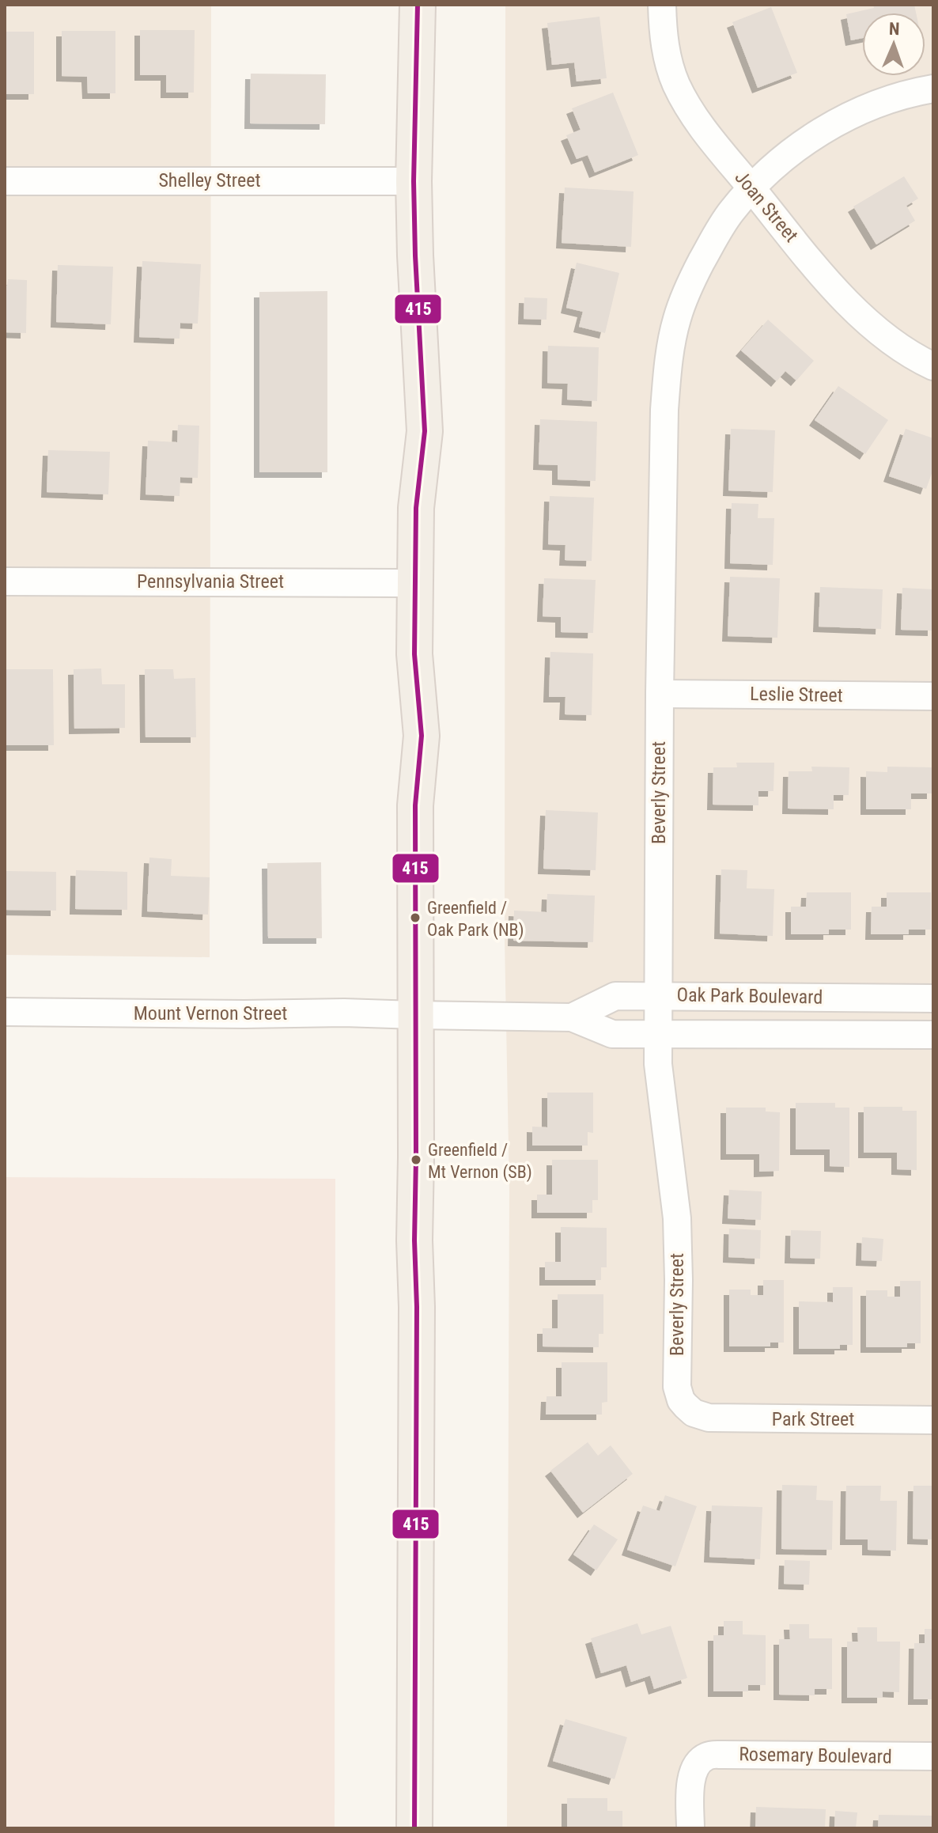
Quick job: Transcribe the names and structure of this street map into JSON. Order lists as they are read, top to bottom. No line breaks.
{"streets":{"street":["Shelley Street","Joan Street","Pennsylvania Street","Leslie Street","Beverly Street","Oak Park Boulevard","Mount Vernon Street","Park Street","Rosemary Boulevard"]},"crossings":[["Joan Street","Beverly Street"],["Leslie Street","Beverly Street"],["Beverly Street","Oak Park Boulevard"],["Beverly Street","Park Street"],["Oak Park Boulevard","Mount Vernon Street"]],"places":["Greenfield / Oak Park (NB)","Greenfield / Mt Vernon (SB)"],"lines":["transit line 415"],"north":"top"}
